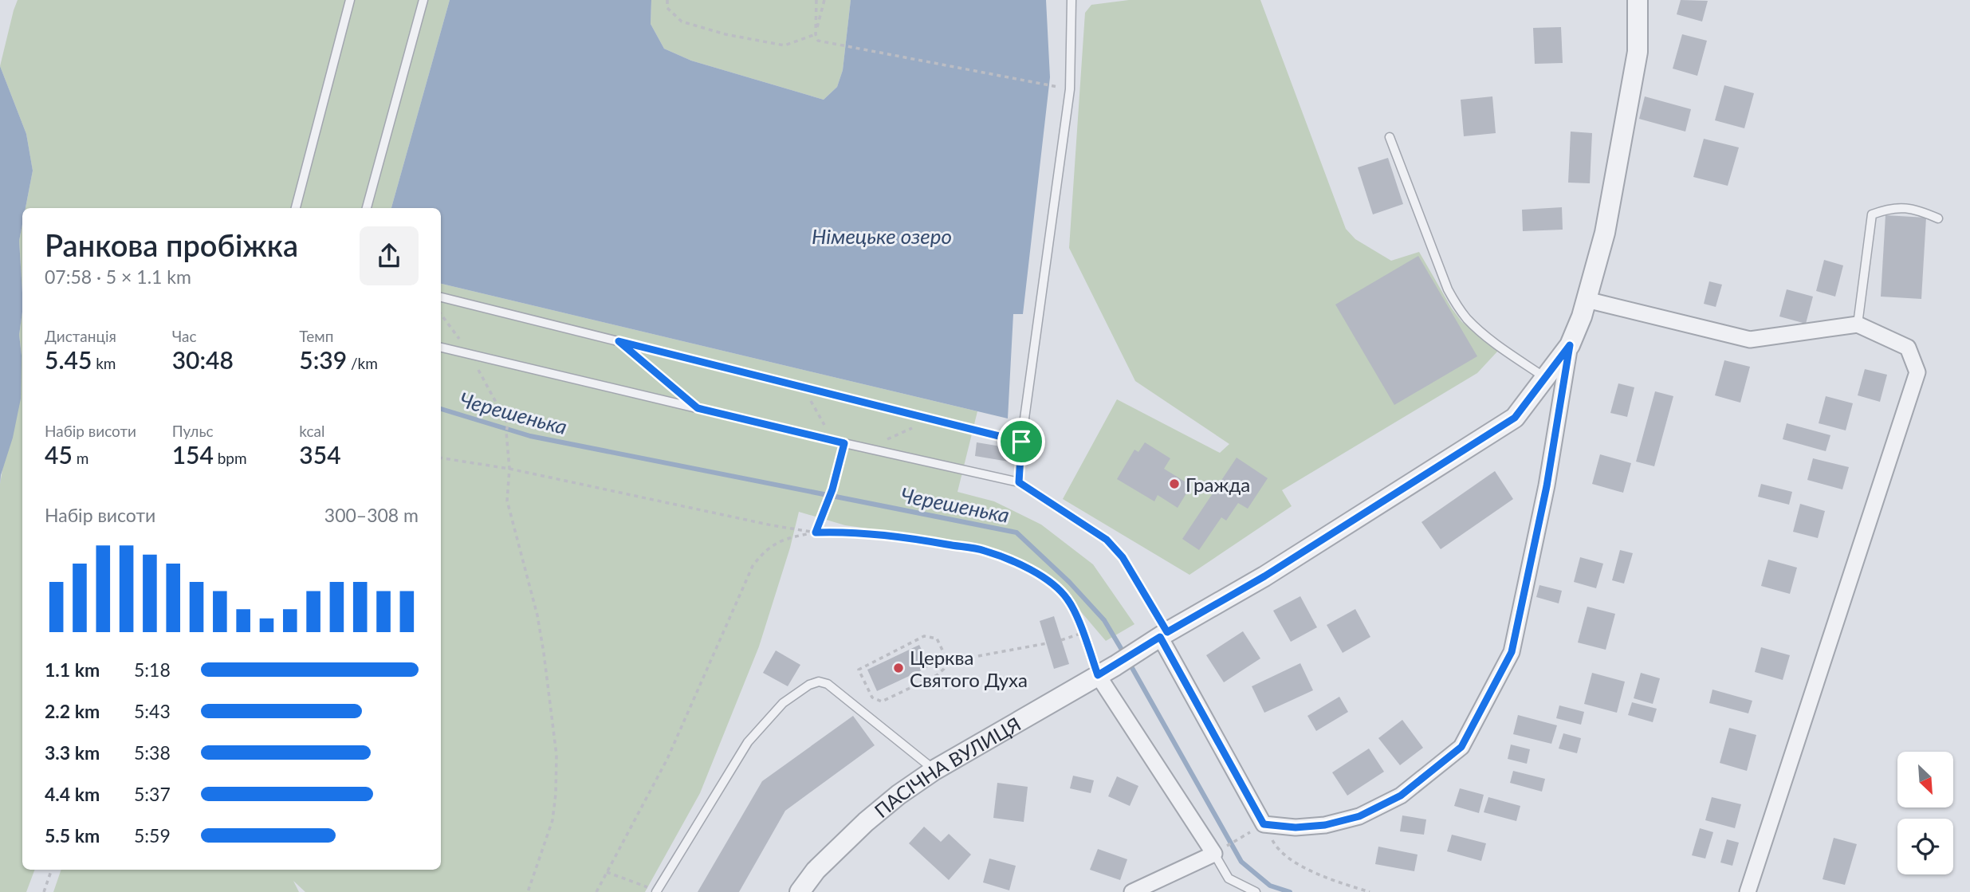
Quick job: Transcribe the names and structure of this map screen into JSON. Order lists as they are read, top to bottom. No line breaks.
{"streets":{"street":["ПАСІЧНА ВУЛИЦЯ"]},"water":["Німецьке озеро","Черешенька"],"places":["Гражда","Церква Святого Духа"],"north":"bottom right","page":{"heading":["Ранкова пробіжка","07:58 · 5 × 1.1 km"],"stats":[["Дистанція","5.45 km"],["Час","30:48"],["Темп","5:39 /km"],["Набір висоти","45 m"],["Пульс","154 bpm"],["kcal","354"]],"chart":["Набір висоти","300–308 m"],"list":[{"name":"1.1 km","note":"5:18"},{"name":"2.2 km","note":"5:43"},{"name":"3.3 km","note":"5:38"},{"name":"4.4 km","note":"5:37"},{"name":"5.5 km","note":"5:59"}]}}
